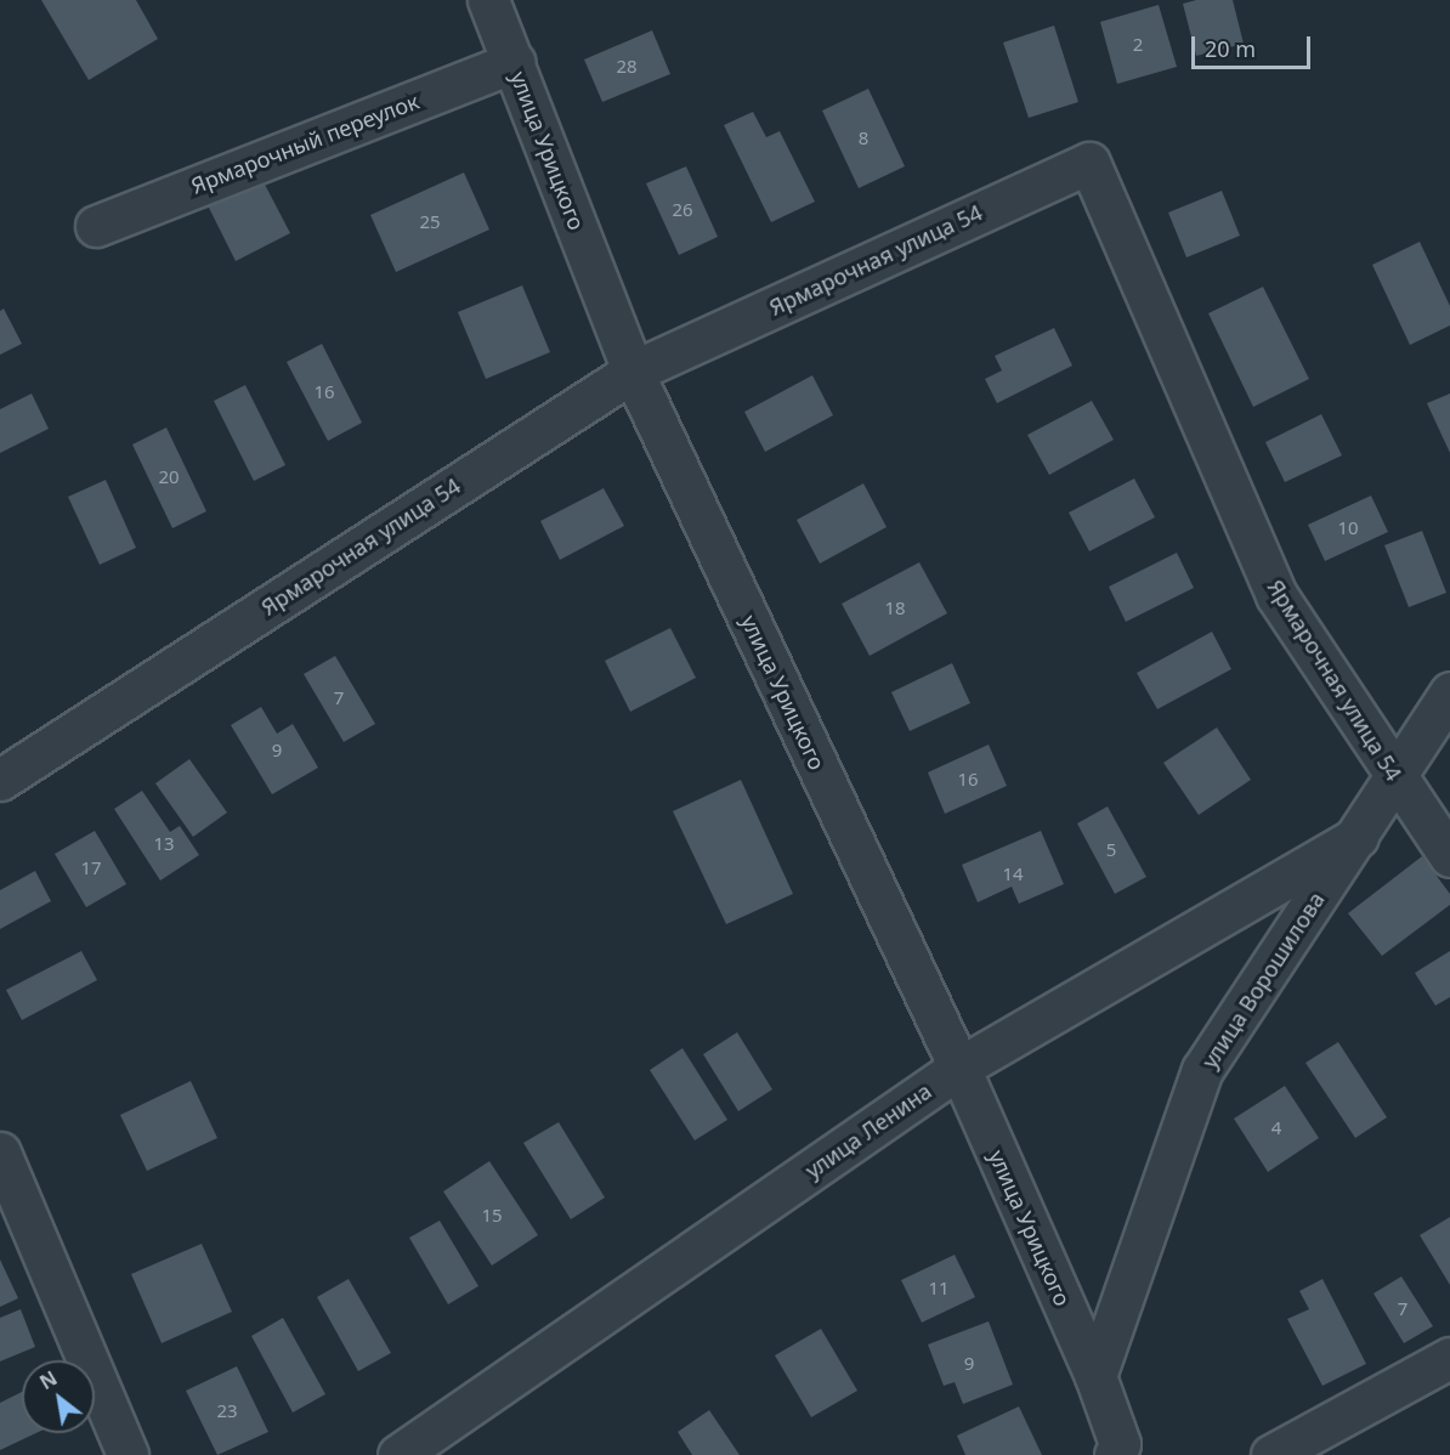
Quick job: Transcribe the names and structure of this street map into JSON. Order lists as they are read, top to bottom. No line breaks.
{"streets":{"street":["Ярмарочный переулок","улица Урицкого","Ярмарочная улица 54","улица Ворошилова","улица Ленина"]},"crossings":[["Ярмарочный переулок","улица Урицкого"],["улица Урицкого","Ярмарочная улица 54"],["улица Урицкого","улица Ворошилова"],["улица Урицкого","улица Ленина"],["Ярмарочная улица 54","улица Ворошилова"],["улица Ворошилова","улица Ленина"]],"house_numbers":["2","28","8","26","25","16","20","10","18","7","9","16","13","5","17","14","4","15","11","7","9","23"],"scale_bar":"20 m","north":"top left"}
